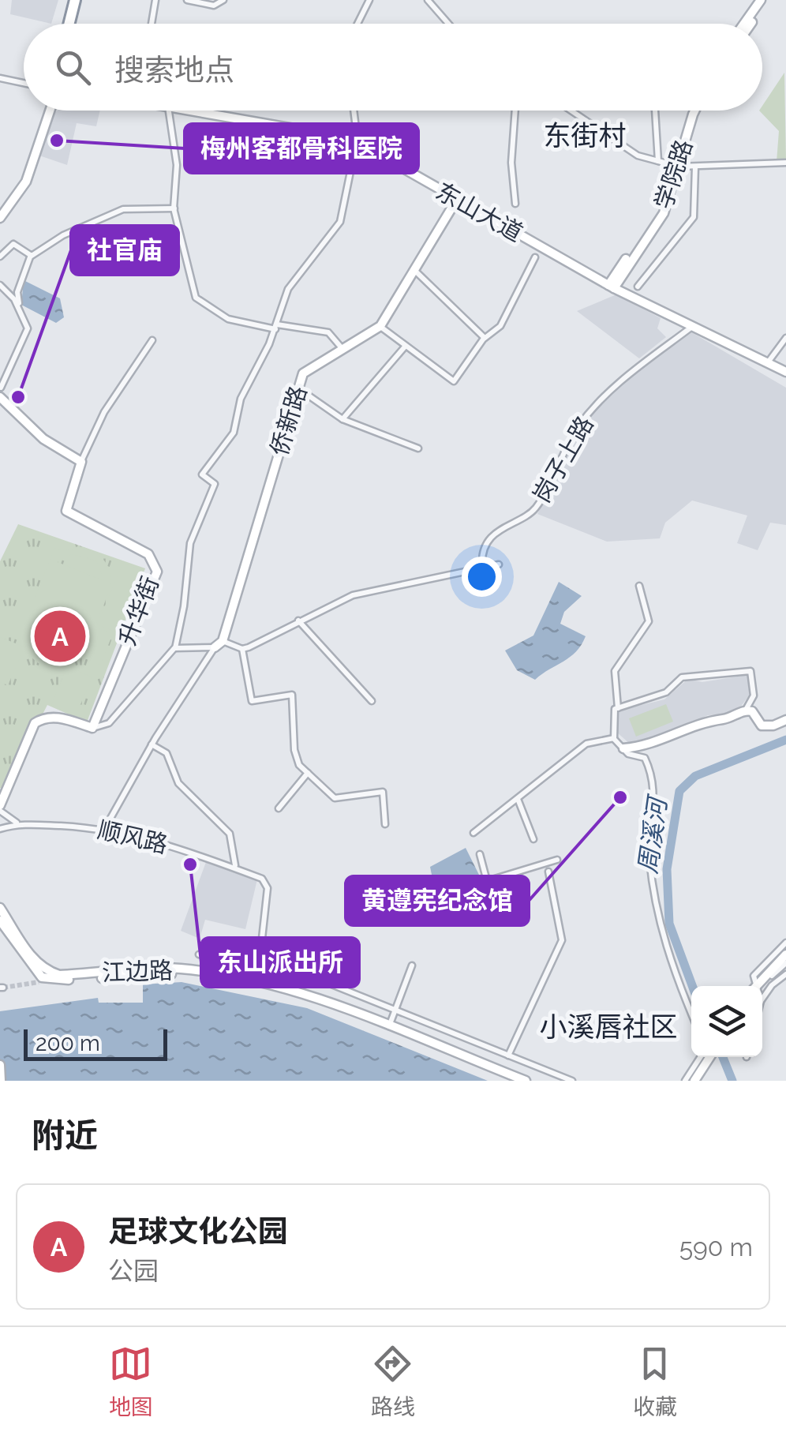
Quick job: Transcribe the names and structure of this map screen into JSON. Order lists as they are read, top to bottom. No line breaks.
{"streets":{"main road":["学院路","东山大道","侨新路","升华街","江边路"],"street":["岗子上路","顺风路"]},"crossings":[["学院路","东山大道"],["东山大道","侨新路"],["东山大道","岗子上路"]],"districts":["东街村","小溪唇社区"],"water":["周溪河"],"places":["梅州客都骨科医院","社官庙","黄遵宪纪念馆","东山派出所"],"scale_bar":"200 m","page":{"search":"搜索地点","pins":"A","scale":"200 m","heading":"附近","list":[{"mark":"A","name":"足球文化公园","note":"公园","value":"590 m"}],"nav":["地图","路线","收藏"]}}
